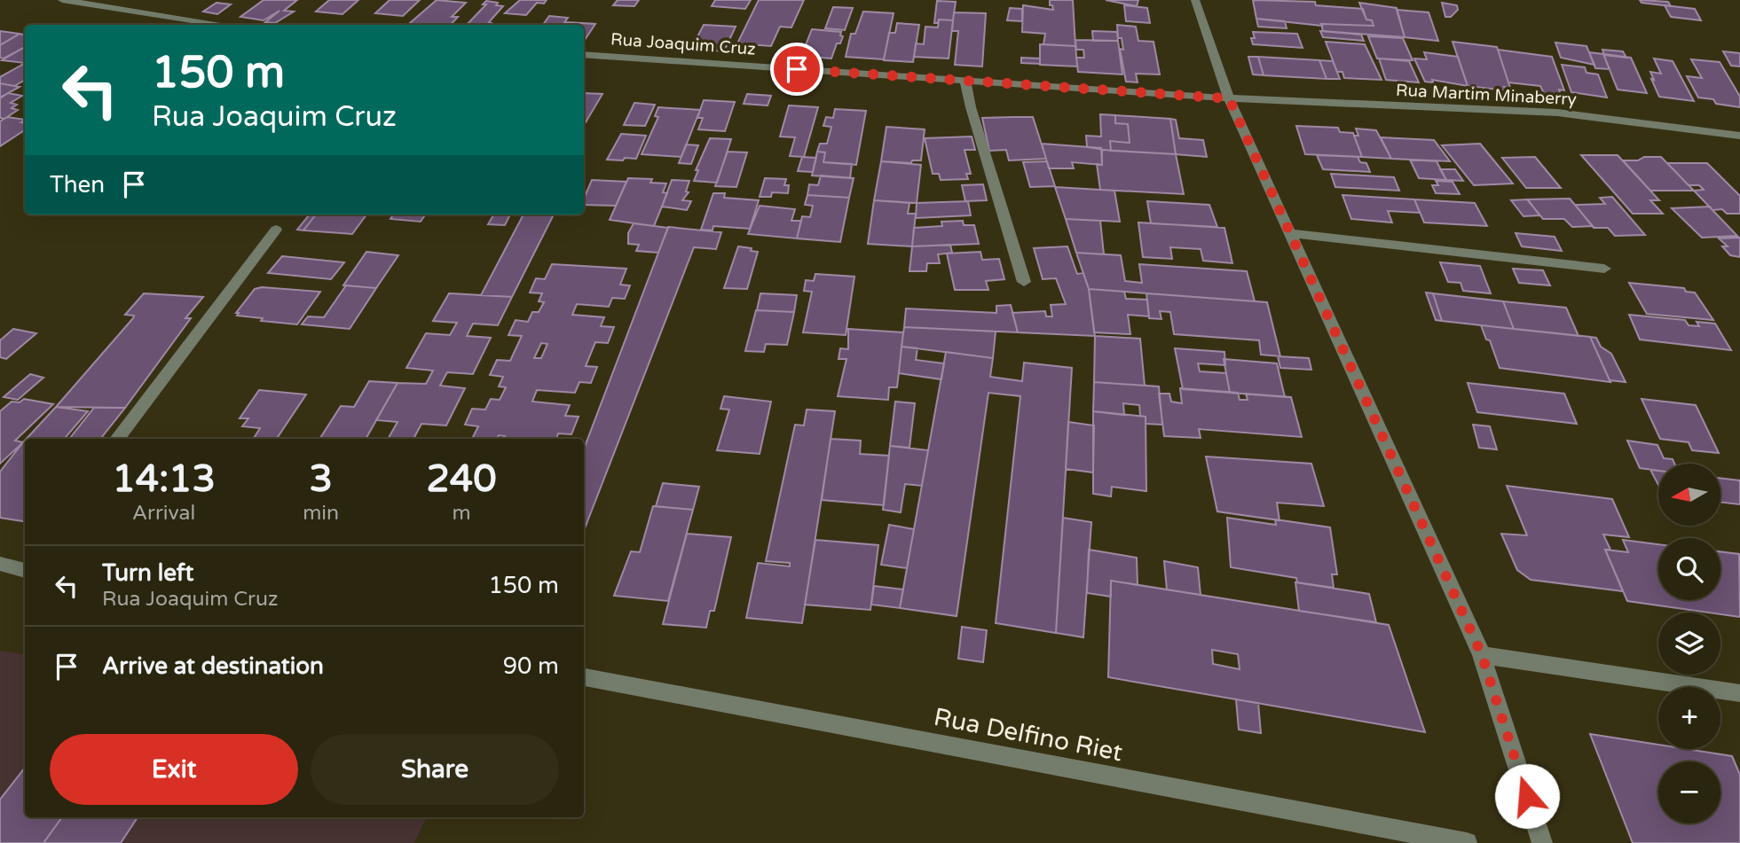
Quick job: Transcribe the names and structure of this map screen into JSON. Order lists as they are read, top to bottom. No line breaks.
{"streets":{"street":["Rua Joaquim Cruz","Rua Martim Minaberry","Rua Delfino Riet"]},"crossings":[["Rua Joaquim Cruz","Rua Martim Minaberry"]],"north":"left","page":{"turn":["150 m","Rua Joaquim Cruz"],"then":"Then","eta":["14:13","Arrival","3","min","240","m"],"map_buttons":["+","−"],"list":[{"name":"Turn left","note":"Rua Joaquim Cruz","value":"150 m"},{"name":"Arrive at destination","value":"90 m"}],"buttons":["Exit","Share"]}}
